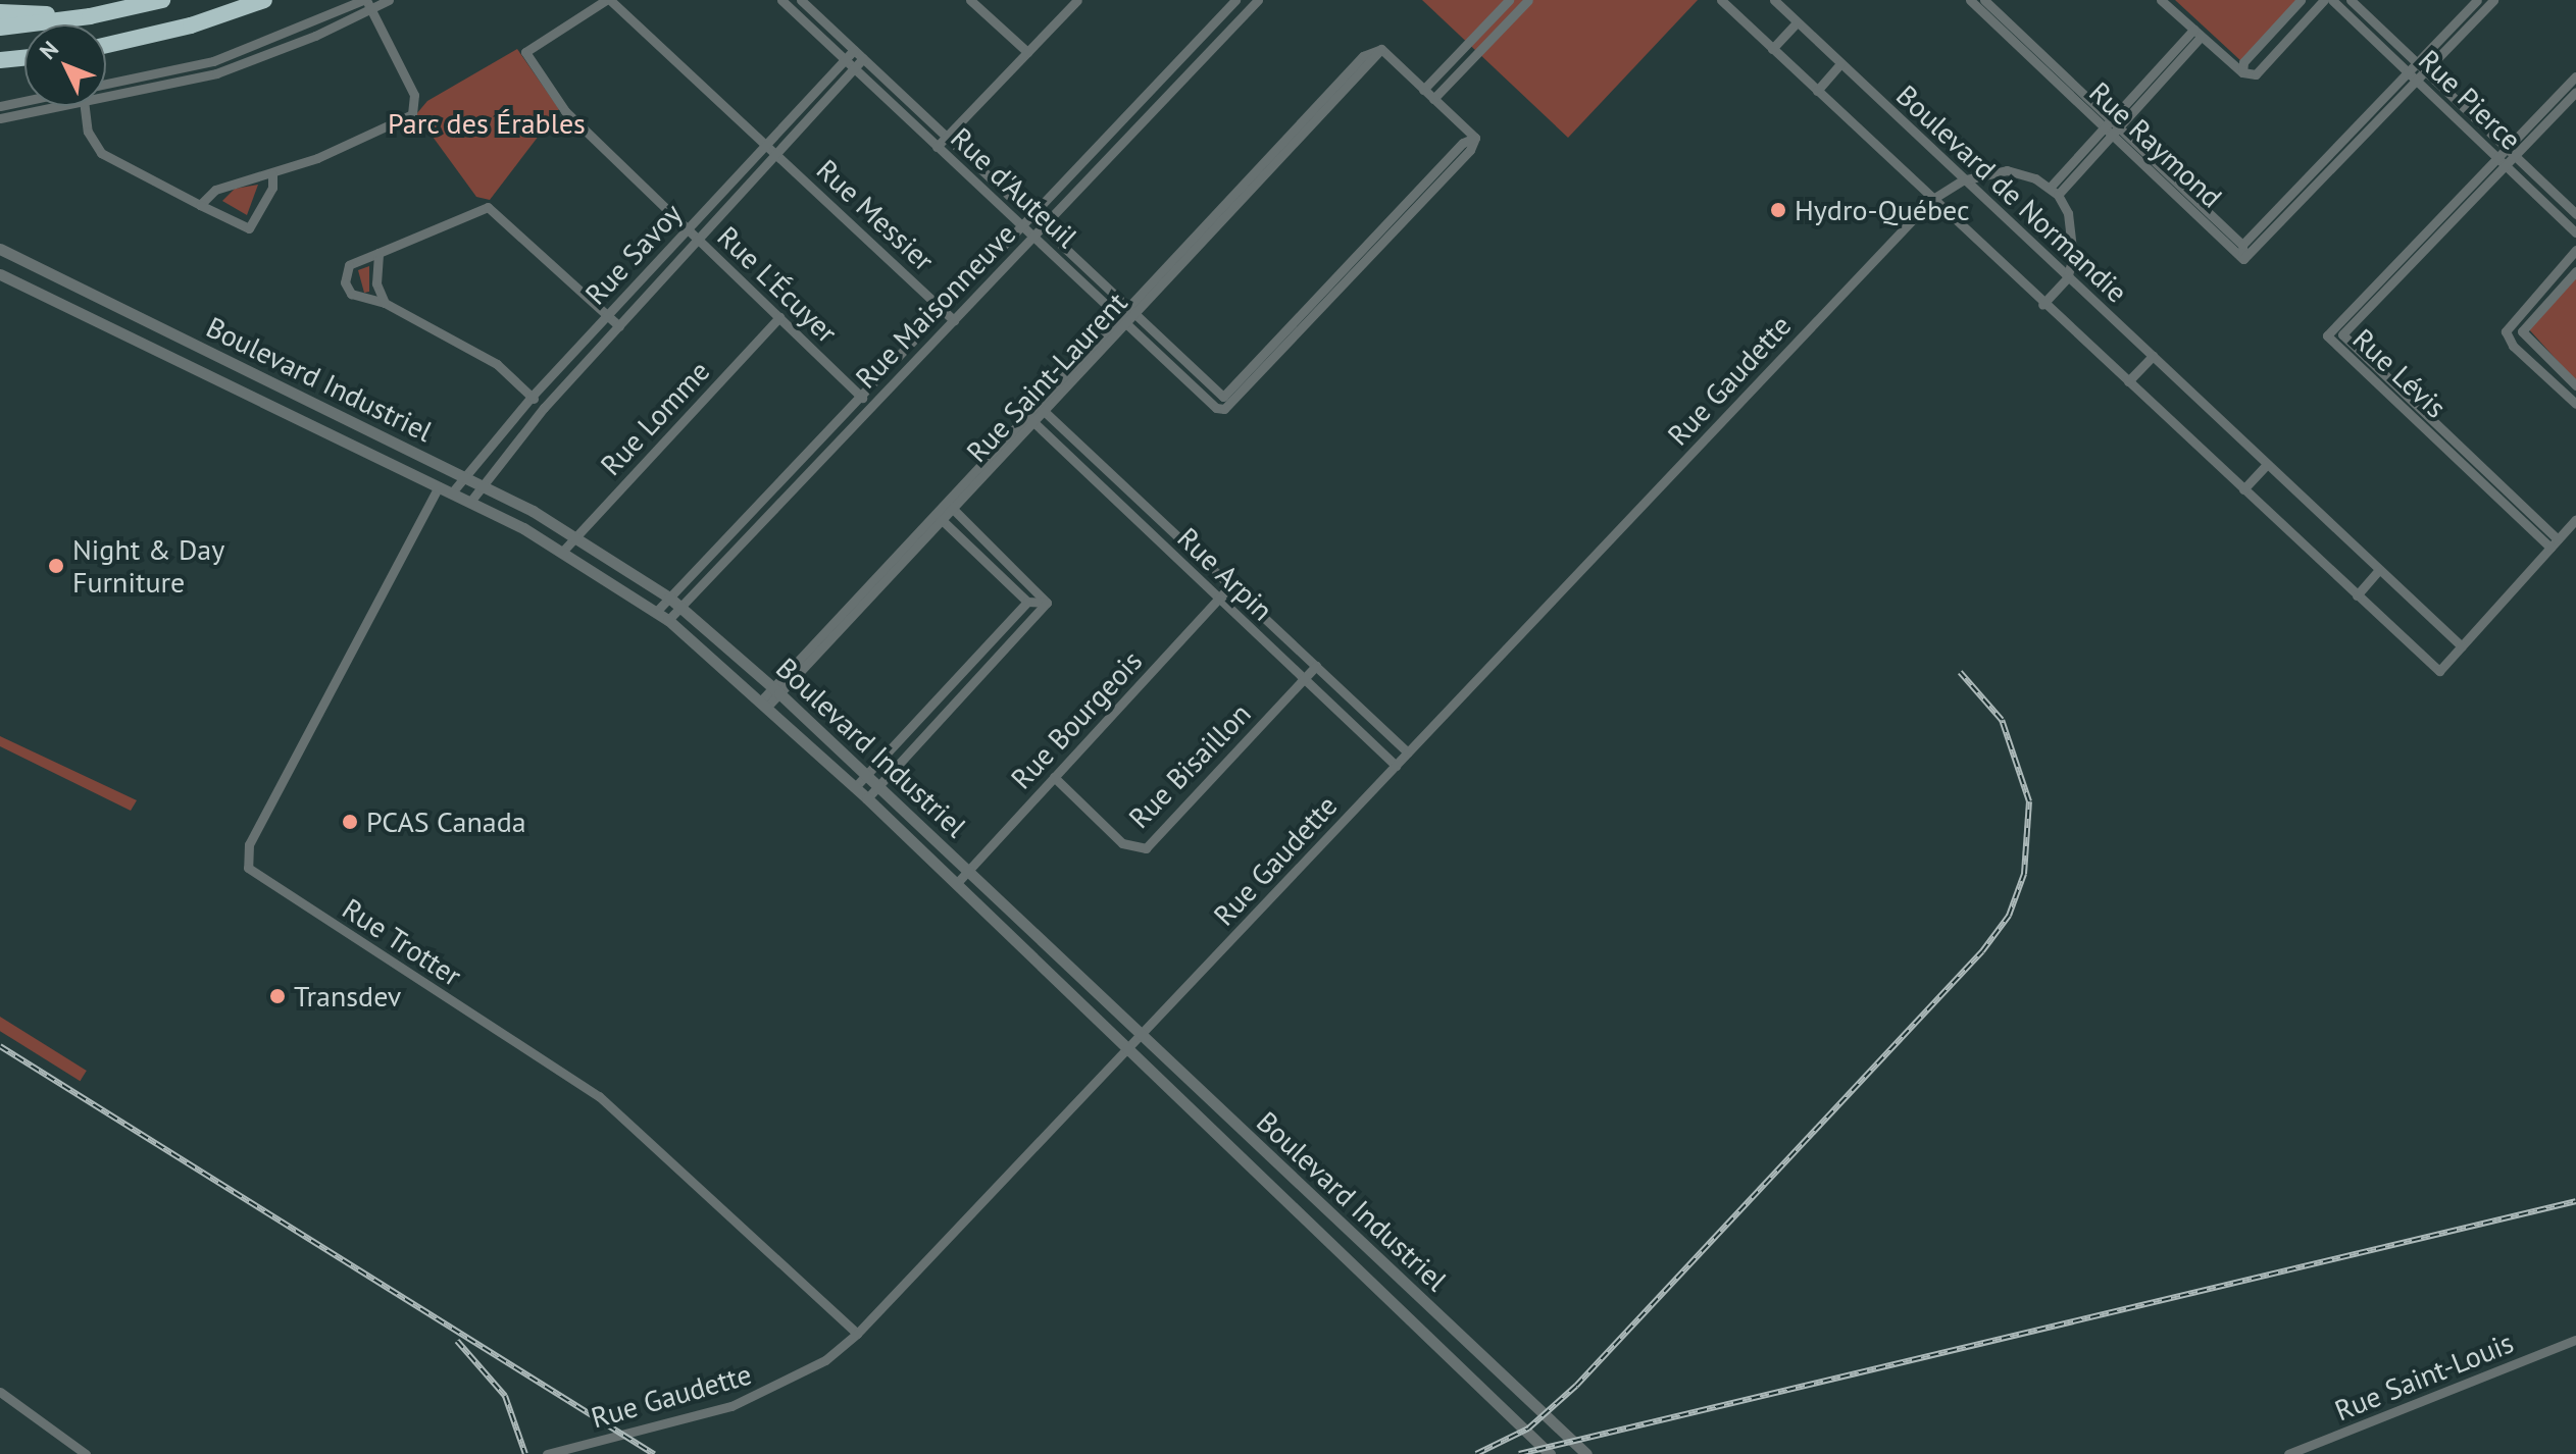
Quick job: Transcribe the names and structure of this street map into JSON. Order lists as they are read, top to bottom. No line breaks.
{"streets":{"street":["Rue Pierce","Rue Raymond","Rue d'Auteuil","Boulevard de Normandie","Rue Messier","Rue Savoy","Rue L'Écuyer","Rue Maisonneuve","Rue Lévis","Rue Saint-Laurent","Boulevard Industriel","Rue Gaudette","Rue Lomme","Rue Arpin","Rue Bourgeois","Rue Bisaillon","Rue Trotter","Rue Saint-Louis"]},"crossings":[["Rue Pierce","Rue Lévis"],["Rue d'Auteuil","Rue Savoy"],["Rue d'Auteuil","Rue Maisonneuve"],["Rue d'Auteuil","Rue Saint-Laurent"],["Boulevard de Normandie","Rue Gaudette"],["Rue Messier","Rue Savoy"],["Rue Messier","Rue L'Écuyer"],["Rue Messier","Rue Maisonneuve"],["Rue Savoy","Rue L'Écuyer"],["Rue Savoy","Boulevard Industriel"],["Rue L'Écuyer","Rue Maisonneuve"],["Rue L'Écuyer","Rue Lomme"],["Rue Maisonneuve","Boulevard Industriel"],["Rue Saint-Laurent","Boulevard Industriel"],["Rue Saint-Laurent","Rue Arpin"],["Boulevard Industriel","Rue Gaudette"],["Boulevard Industriel","Rue Lomme"],["Boulevard Industriel","Rue Bourgeois"],["Boulevard Industriel","Rue Trotter"],["Rue Gaudette","Rue Arpin"],["Rue Gaudette","Rue Trotter"],["Rue Arpin","Rue Bourgeois"],["Rue Arpin","Rue Bisaillon"],["Rue Bourgeois","Rue Bisaillon"]],"parks":["Parc des Érables"],"places":["Hydro-Québec","Night & Day Furniture","PCAS Canada","Transdev"],"north":"top left"}
